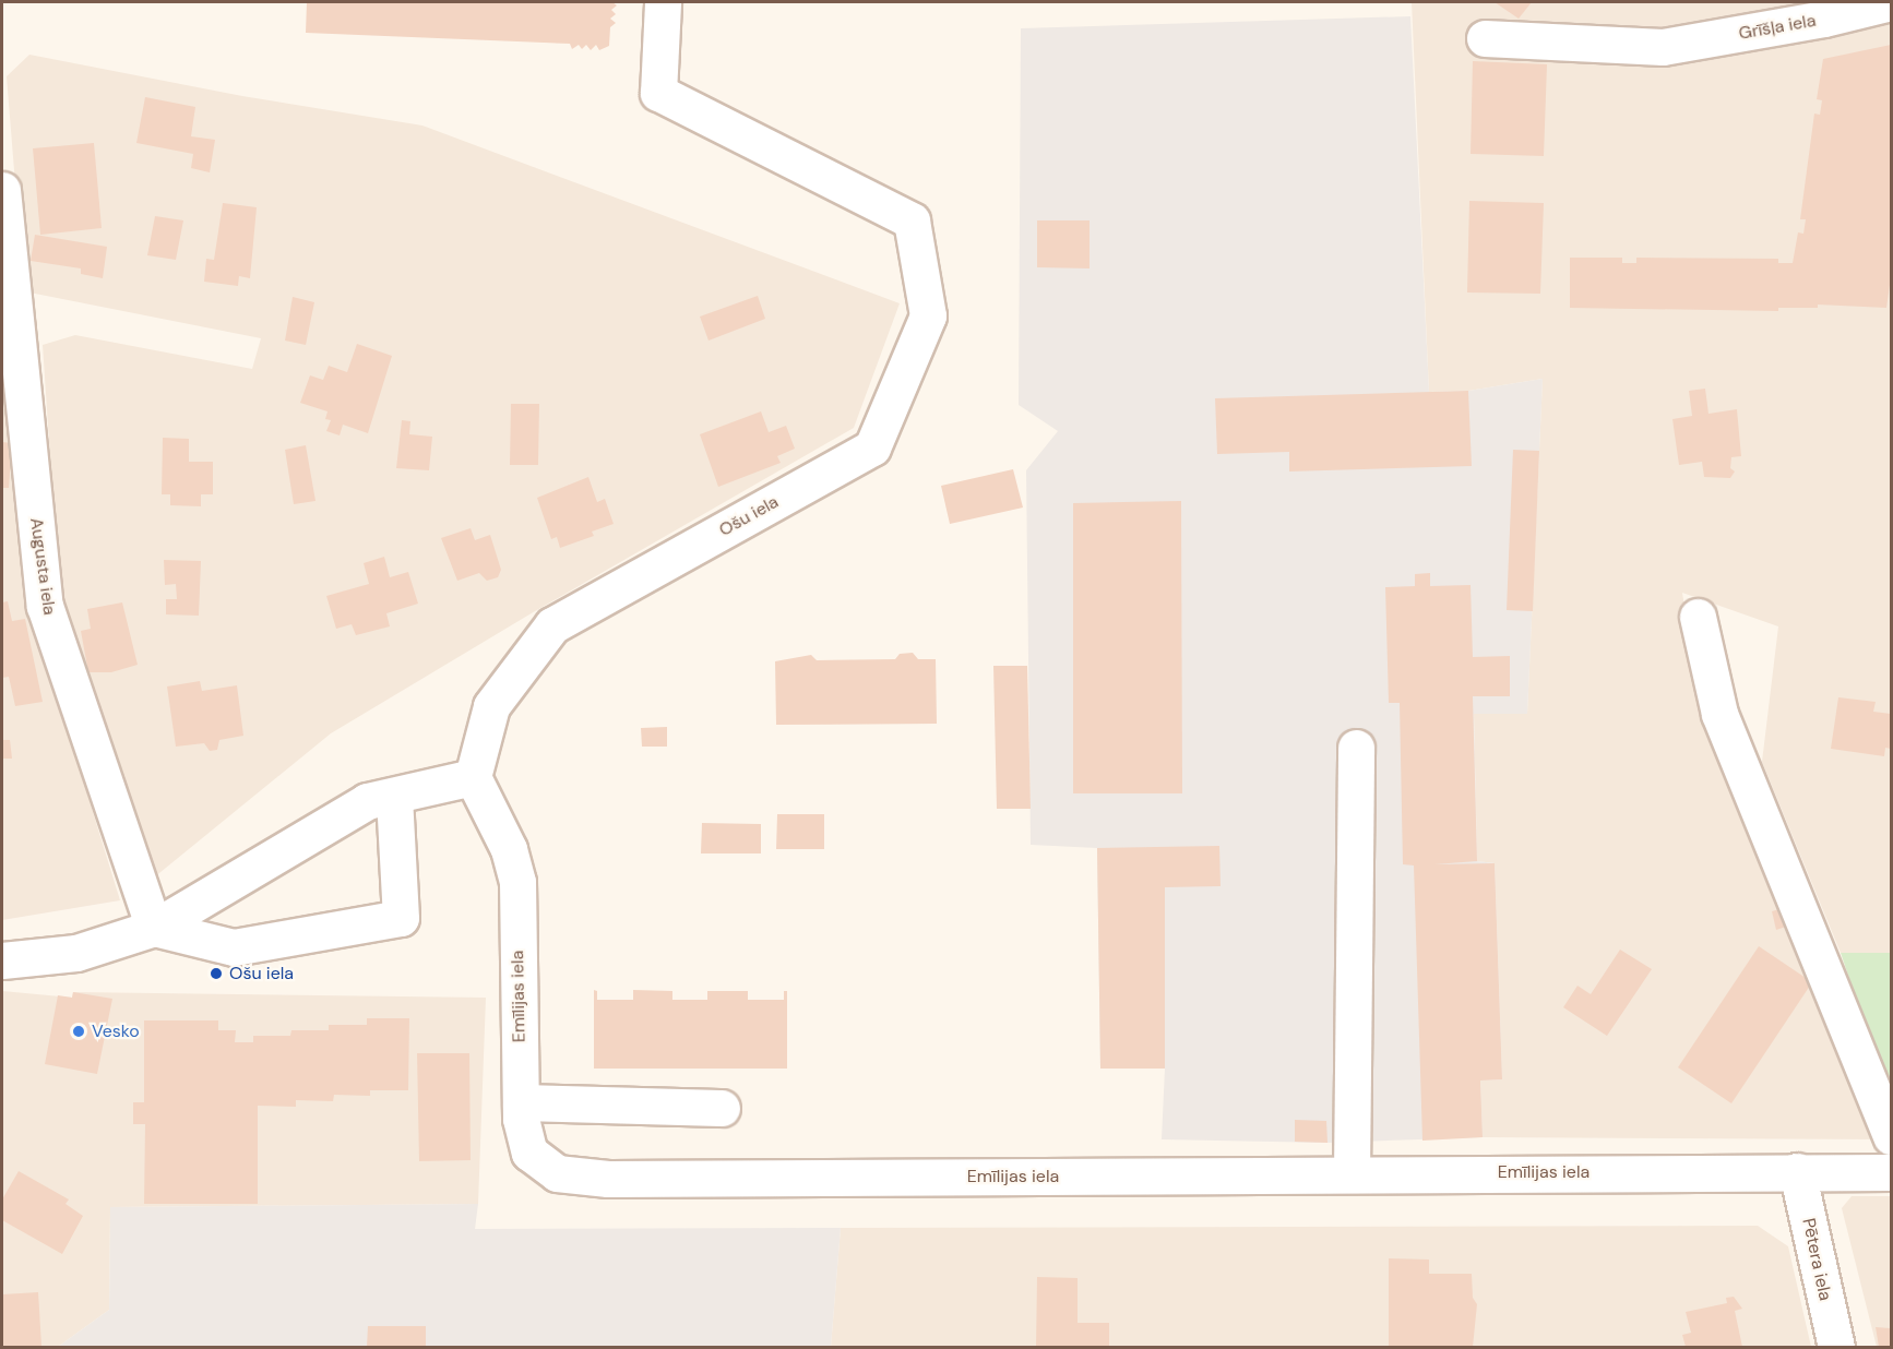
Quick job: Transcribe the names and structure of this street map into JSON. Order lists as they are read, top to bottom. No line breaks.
{"streets":{"street":["Grīšļa iela","Ošu iela","Augusta iela","Emīlijas iela","Pētera iela"]},"crossings":[["Ošu iela","Emīlijas iela"],["Emīlijas iela","Pētera iela"]],"places":["Ošu iela","Vesko"]}
